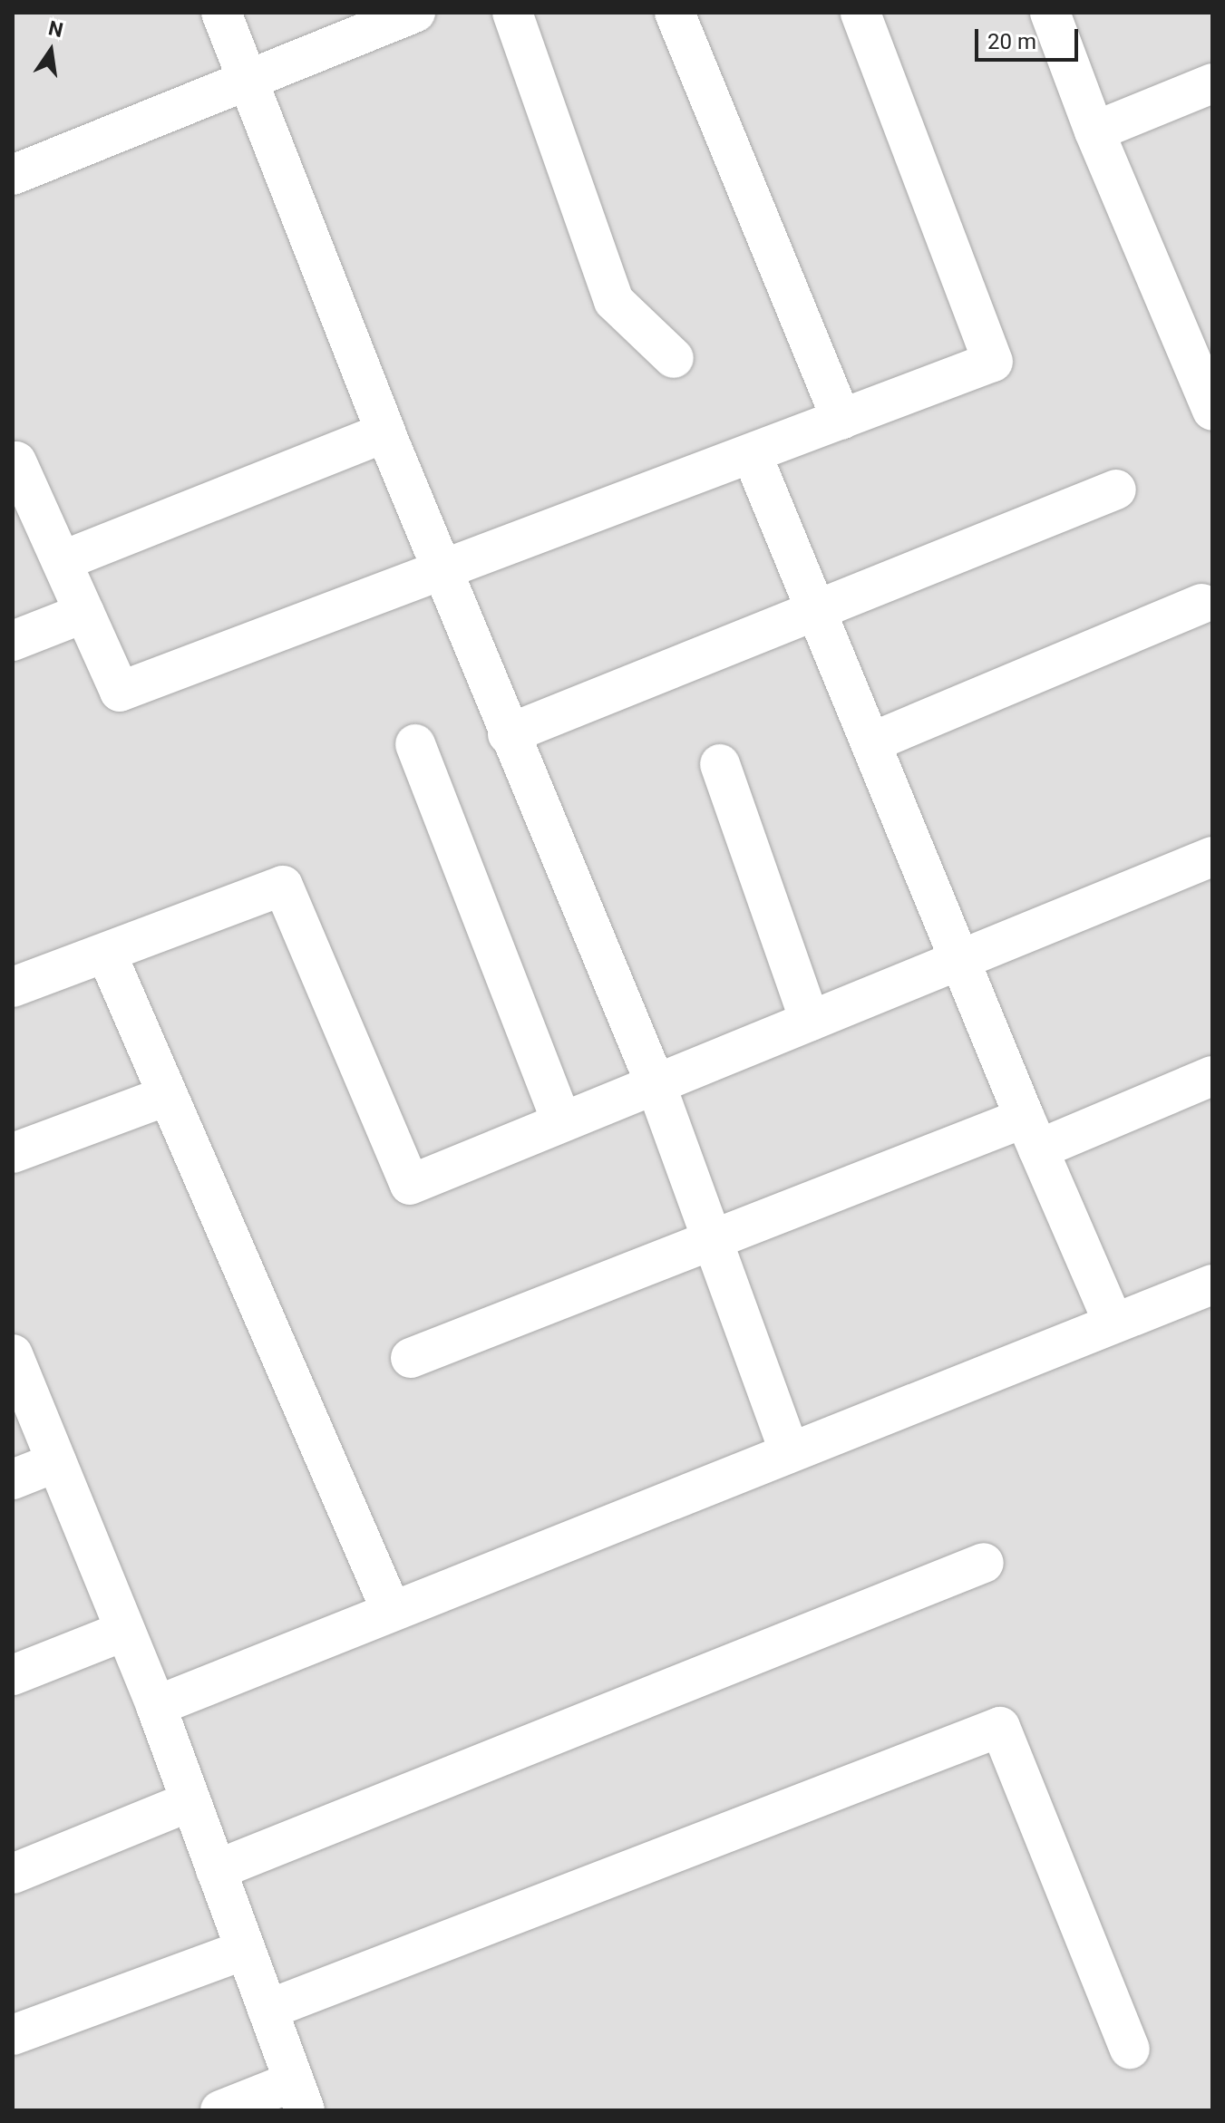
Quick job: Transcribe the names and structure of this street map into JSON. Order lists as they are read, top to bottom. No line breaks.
{"scale_bar":"20 m","north":"top"}
